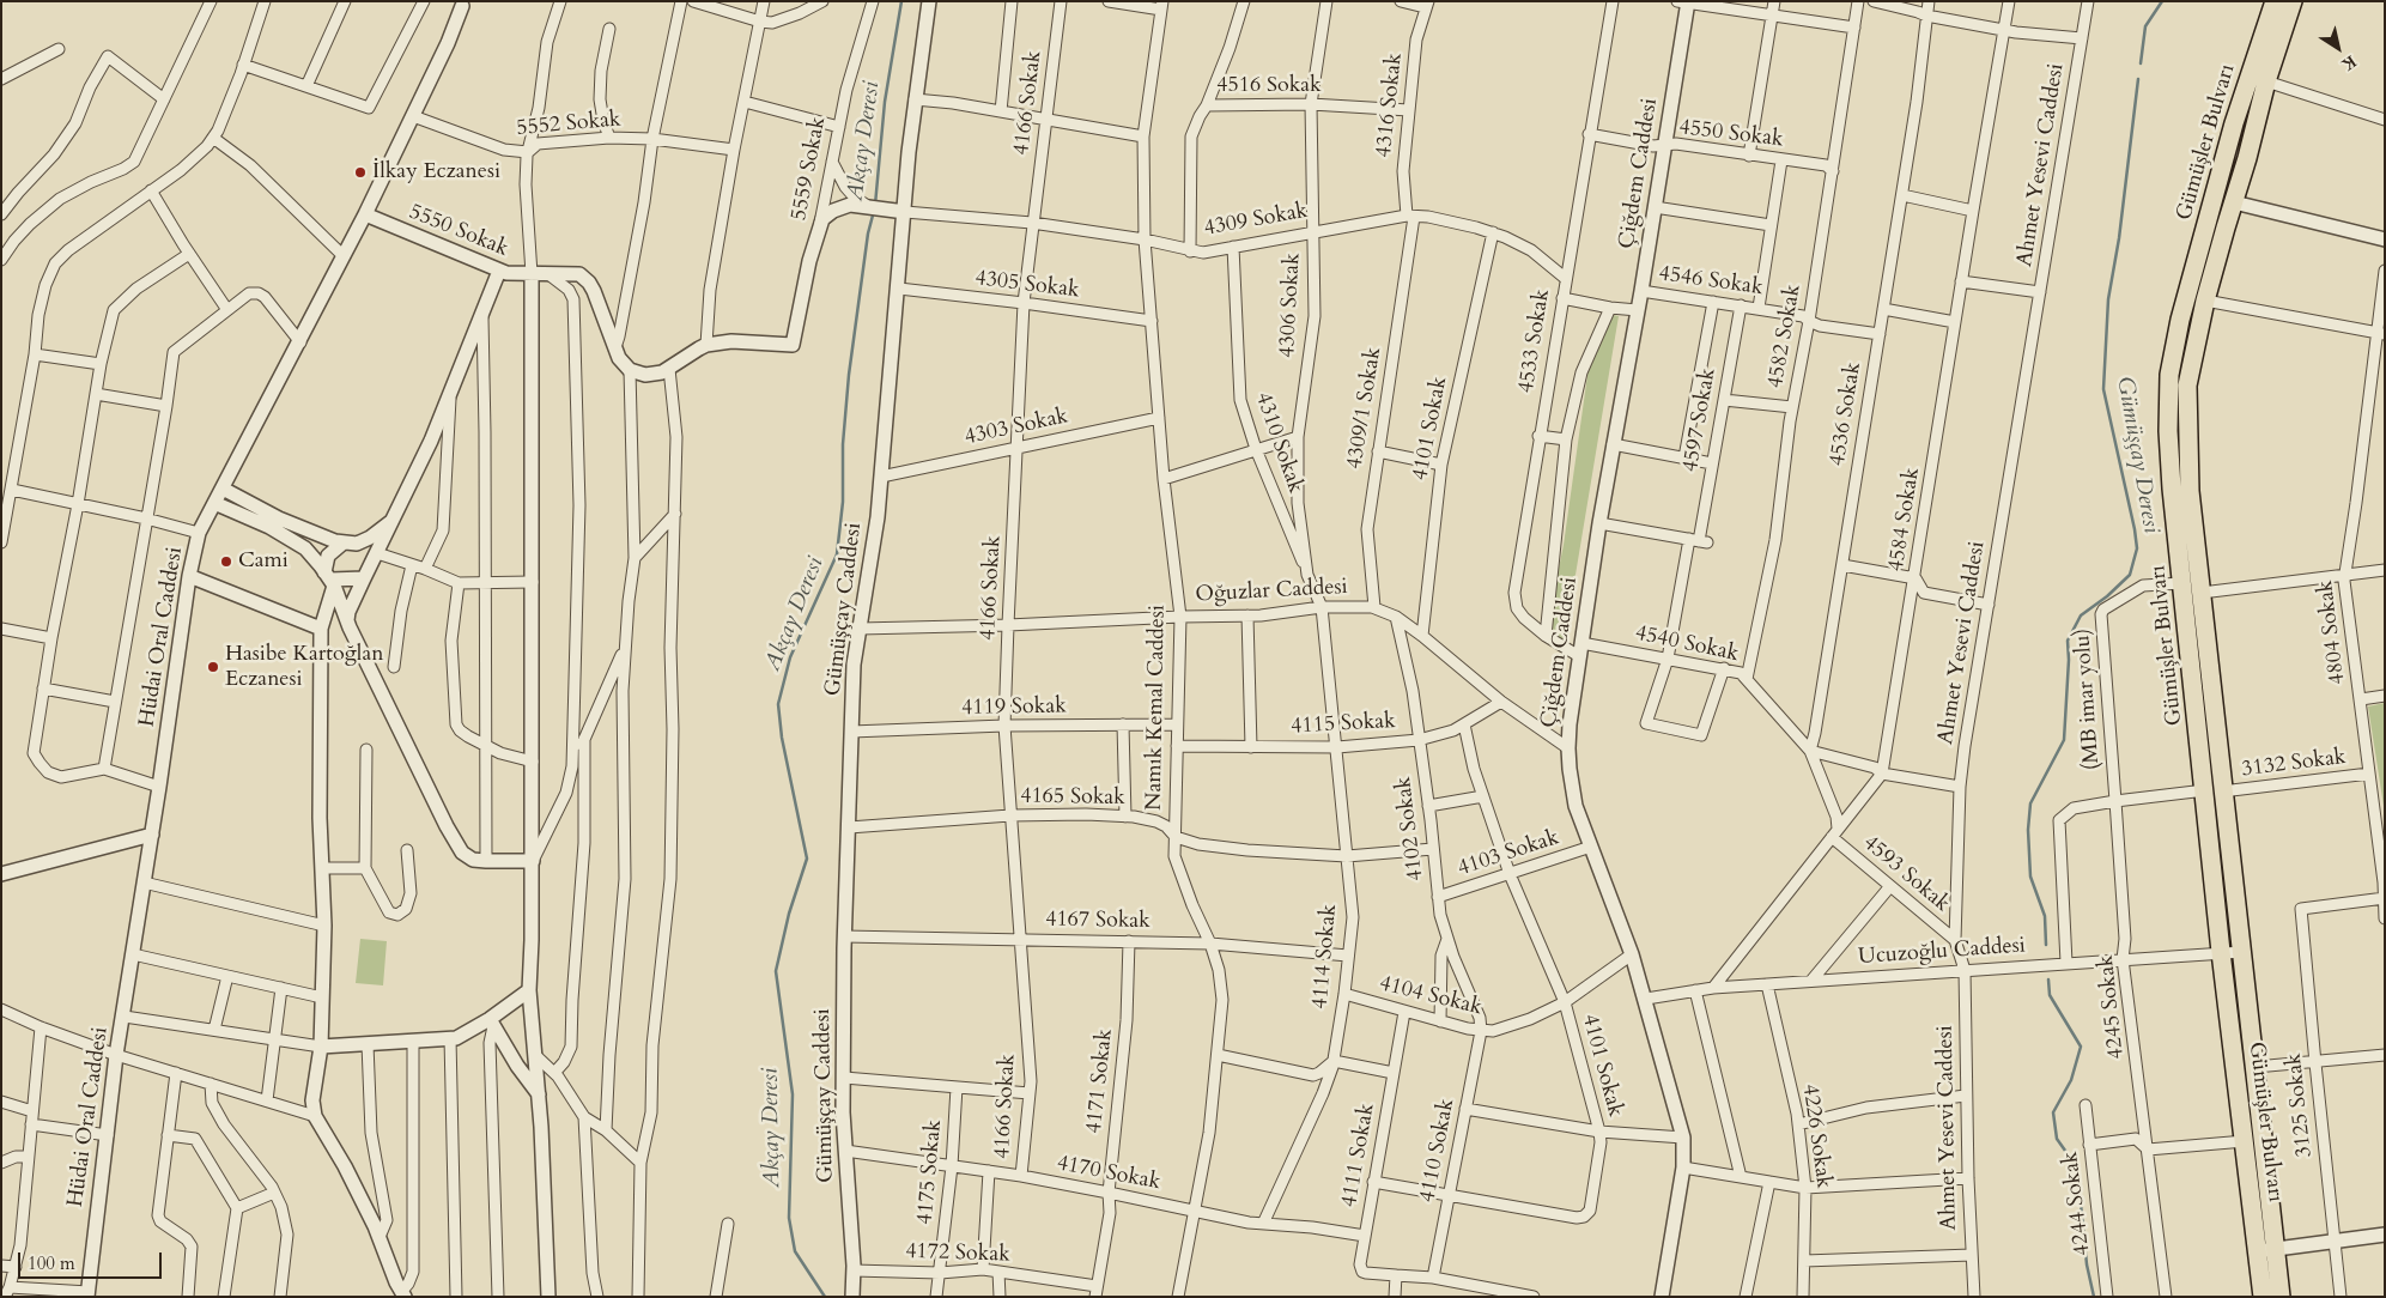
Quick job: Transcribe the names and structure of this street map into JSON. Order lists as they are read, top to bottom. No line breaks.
{"streets":{"main road":["Gümüşler Bulvarı"],"street":["4516 Sokak","4166 Sokak","4316 Sokak","5552 Sokak","4550 Sokak","Ahmet Yesevi Caddesi","5559 Sokak","Çiğdem Caddesi","4309 Sokak","5550 Sokak","4546 Sokak","4305 Sokak","4306 Sokak","4582 Sokak","4533 Sokak","4309/1 Sokak","4536 Sokak","4597 Sokak","4303 Sokak","4101 Sokak","4310 Sokak","4584 Sokak","Oğuzlar Caddesi","Gümüşçay Caddesi","4804 Sokak","Hüdai Oral Caddesi","4540 Sokak","(MB imar yolu)","4119 Sokak","Namık Kemal Caddesi","4115 Sokak","3132 Sokak","4165 Sokak","4102 Sokak","4103 Sokak","4593 Sokak","4167 Sokak","Ucuzoğlu Caddesi","4114 Sokak","4104 Sokak","4245 Sokak","4171 Sokak","3125 Sokak","4226 Sokak","4110 Sokak","4111 Sokak","4175 Sokak","4170 Sokak","4244 Sokak","4172 Sokak"]},"crossings":[["4516 Sokak","4316 Sokak"],["4516 Sokak","4309 Sokak"],["4516 Sokak","4306 Sokak"],["4166 Sokak","4309 Sokak"],["4166 Sokak","4305 Sokak"],["4166 Sokak","4303 Sokak"],["4166 Sokak","Oğuzlar Caddesi"],["4166 Sokak","4119 Sokak"],["4166 Sokak","4165 Sokak"],["4166 Sokak","4167 Sokak"],["4166 Sokak","4170 Sokak"],["4316 Sokak","4309 Sokak"],["4316 Sokak","4309/1 Sokak"],["5552 Sokak","Hüdai Oral Caddesi"],["4550 Sokak","Çiğdem Caddesi"],["4550 Sokak","4582 Sokak"],["4550 Sokak","4533 Sokak"],["Gümüşler Bulvarı","(MB imar yolu)"],["Gümüşler Bulvarı","3132 Sokak"],["Gümüşler Bulvarı","Ucuzoğlu Caddesi"],["Ahmet Yesevi Caddesi","4593 Sokak"],["Ahmet Yesevi Caddesi","Ucuzoğlu Caddesi"],["5559 Sokak","4309 Sokak"],["Çiğdem Caddesi","4546 Sokak"],["Çiğdem Caddesi","4533 Sokak"],["Çiğdem Caddesi","Oğuzlar Caddesi"],["Çiğdem Caddesi","4540 Sokak"],["Çiğdem Caddesi","4103 Sokak"],["Çiğdem Caddesi","Ucuzoğlu Caddesi"],["Çiğdem Caddesi","4104 Sokak"],["4309 Sokak","4306 Sokak"],["4309 Sokak","4533 Sokak"],["4309 Sokak","4309/1 Sokak"],["4309 Sokak","4101 Sokak"],["4309 Sokak","4310 Sokak"],["4309 Sokak","Gümüşçay Caddesi"],["4309 Sokak","Namık Kemal Caddesi"],["5550 Sokak","Hüdai Oral Caddesi"],["4546 Sokak","4582 Sokak"],["4546 Sokak","4536 Sokak"],["4546 Sokak","4597 Sokak"],["4305 Sokak","Gümüşçay Caddesi"],["4305 Sokak","Namık Kemal Caddesi"],["4306 Sokak","4310 Sokak"],["4582 Sokak","4540 Sokak"],["4533 Sokak","4540 Sokak"],["4309/1 Sokak","Oğuzlar Caddesi"],["4536 Sokak","4540 Sokak"],["4597 Sokak","4540 Sokak"],["4303 Sokak","Gümüşçay Caddesi"],["4303 Sokak","Namık Kemal Caddesi"],["4101 Sokak","Oğuzlar Caddesi"],["4101 Sokak","4115 Sokak"],["4101 Sokak","4103 Sokak"],["4101 Sokak","4104 Sokak"],["4101 Sokak","4110 Sokak"],["4101 Sokak","4111 Sokak"],["4310 Sokak","Oğuzlar Caddesi"],["4310 Sokak","4114 Sokak"],["4584 Sokak","4593 Sokak"],["4584 Sokak","Ucuzoğlu Caddesi"],["Oğuzlar Caddesi","Gümüşçay Caddesi"],["Oğuzlar Caddesi","Namık Kemal Caddesi"],["Oğuzlar Caddesi","4115 Sokak"],["Oğuzlar Caddesi","4102 Sokak"],["Oğuzlar Caddesi","4114 Sokak"],["Gümüşçay Caddesi","4119 Sokak"],["Gümüşçay Caddesi","4165 Sokak"],["Gümüşçay Caddesi","4167 Sokak"],["Gümüşçay Caddesi","4170 Sokak"],["Gümüşçay Caddesi","4172 Sokak"],["4804 Sokak","3132 Sokak"],["4804 Sokak","3125 Sokak"],["(MB imar yolu)","4245 Sokak"],["4119 Sokak","Namık Kemal Caddesi"],["Namık Kemal Caddesi","4115 Sokak"],["Namık Kemal Caddesi","4165 Sokak"],["Namık Kemal Caddesi","4167 Sokak"],["Namık Kemal Caddesi","4170 Sokak"],["4115 Sokak","4102 Sokak"],["4115 Sokak","4114 Sokak"],["4165 Sokak","4102 Sokak"],["4165 Sokak","4114 Sokak"],["4102 Sokak","4103 Sokak"],["4102 Sokak","4104 Sokak"],["4102 Sokak","4110 Sokak"],["4167 Sokak","4114 Sokak"],["4167 Sokak","4171 Sokak"],["Ucuzoğlu Caddesi","4245 Sokak"],["Ucuzoğlu Caddesi","4226 Sokak"],["4114 Sokak","4104 Sokak"],["4114 Sokak","4170 Sokak"],["4104 Sokak","4110 Sokak"],["4104 Sokak","4111 Sokak"],["4171 Sokak","4170 Sokak"],["4171 Sokak","4172 Sokak"],["4111 Sokak","4170 Sokak"],["4175 Sokak","4170 Sokak"],["4175 Sokak","4172 Sokak"]],"water":["Akçay Deresi","Gümüşçay Deresi"],"places":["İlkay Eczanesi","Cami","Hasibe Kartoğlan Eczanesi"],"scale_bar":"100 m","north":"bottom right"}
